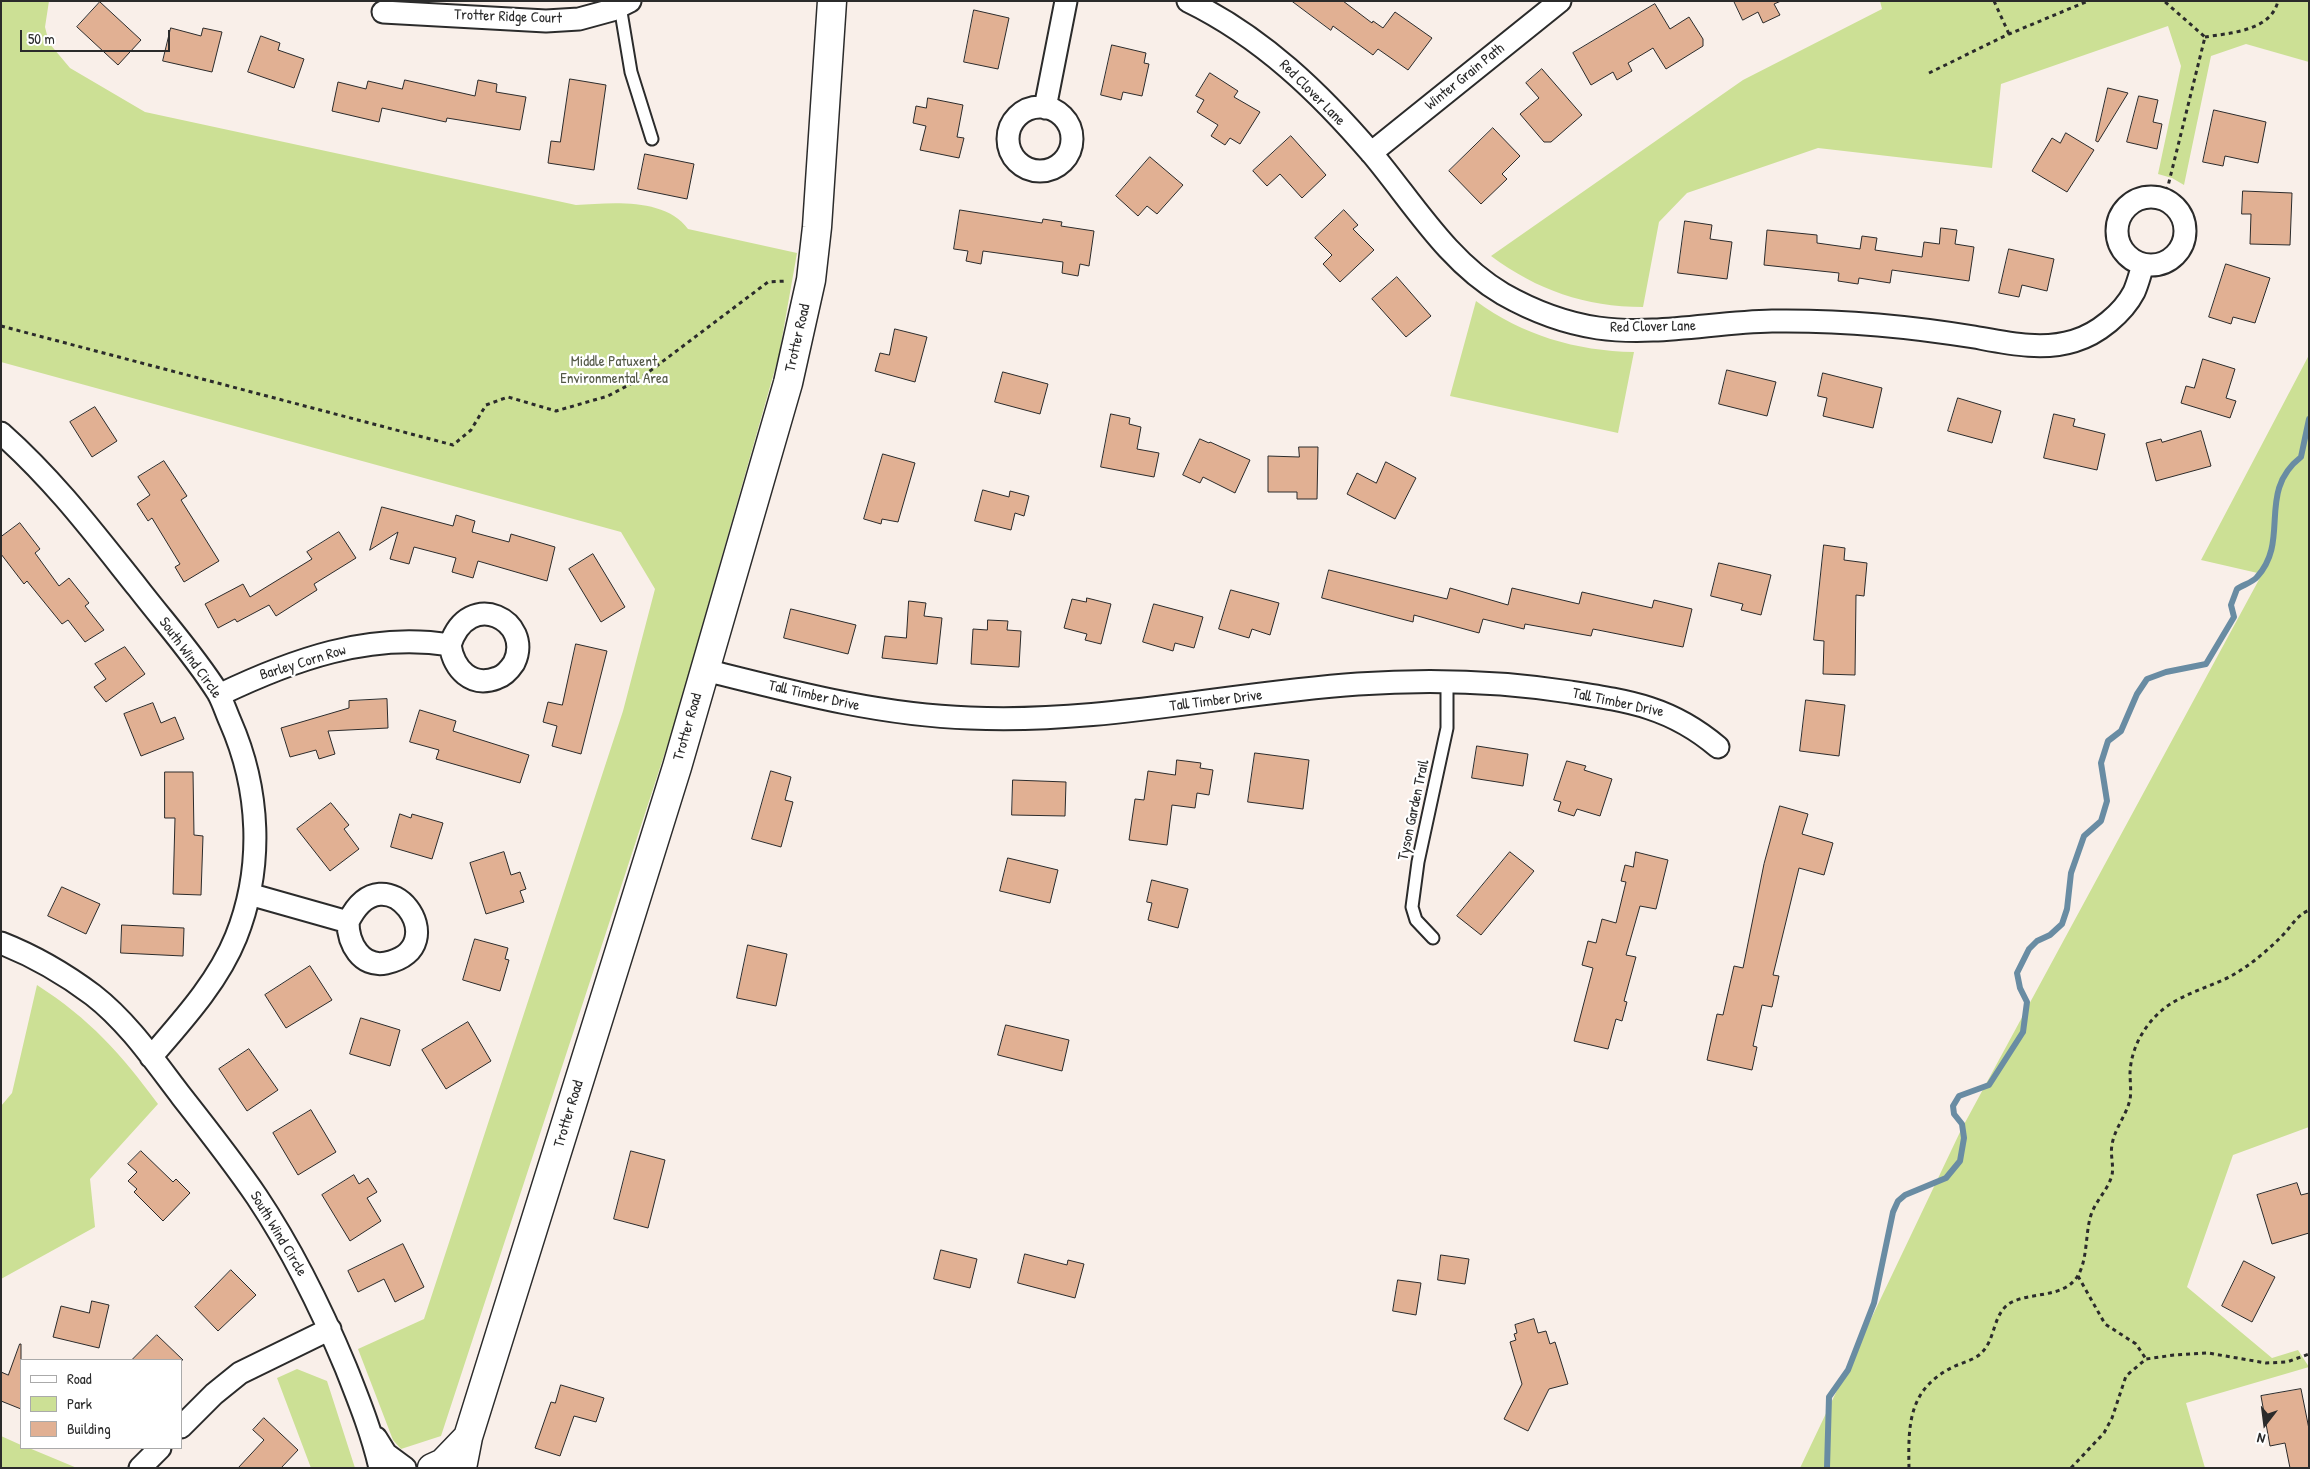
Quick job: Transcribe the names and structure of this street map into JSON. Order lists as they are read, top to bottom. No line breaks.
{"streets":{"street":["Trotter Ridge Court","Winter Grain Path","Red Clover Lane","Trotter Road","South Wind Circle","Barley Corn Row","Tall Timber Drive"],"lane":["Tyson Garden Trail"]},"crossings":[["Winter Grain Path","Red Clover Lane"],["Trotter Road","Tall Timber Drive"],["South Wind Circle","Barley Corn Row"],["Tall Timber Drive","Tyson Garden Trail"]],"parks":["Middle Patuxent Environmental Area"],"legend":["Road","Park","Building"],"scale_bar":"50 m","north":"bottom"}
